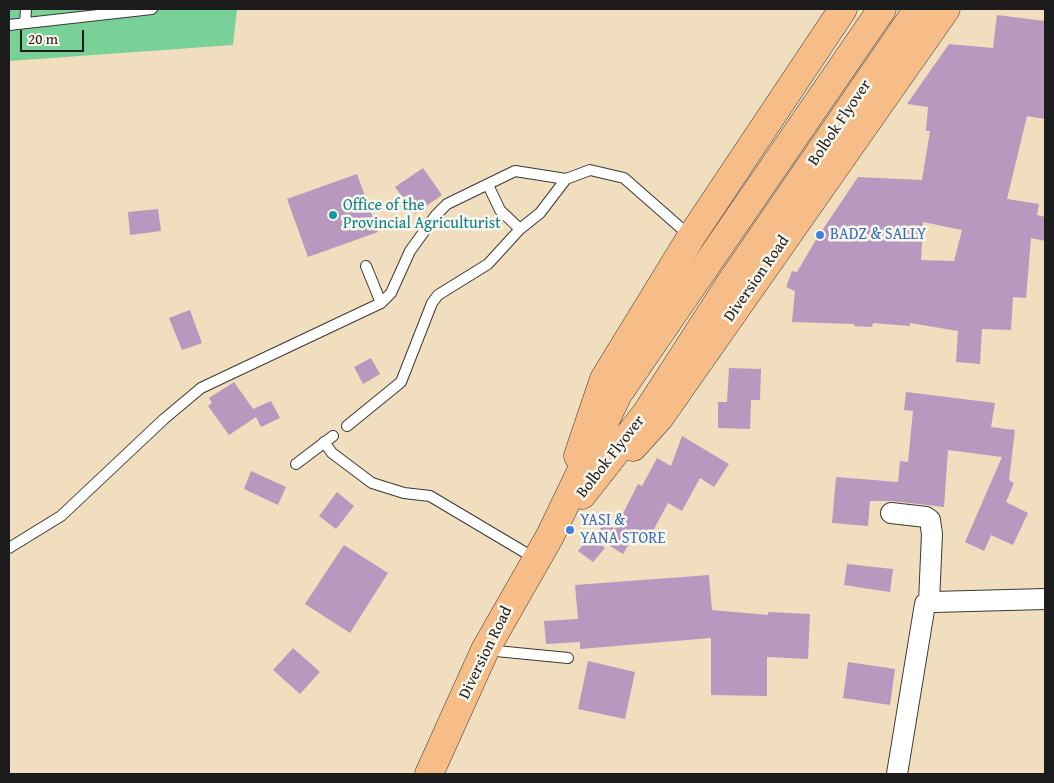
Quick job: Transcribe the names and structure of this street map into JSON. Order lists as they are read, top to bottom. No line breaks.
{"streets":{"main road":["Bolbok Flyover","Diversion Road"]},"crossings":[["Bolbok Flyover","Diversion Road"]],"places":["Office of the Provincial Agriculturist","BADZ & SALLY","YASI & YANA STORE"],"scale_bar":"20 m"}
